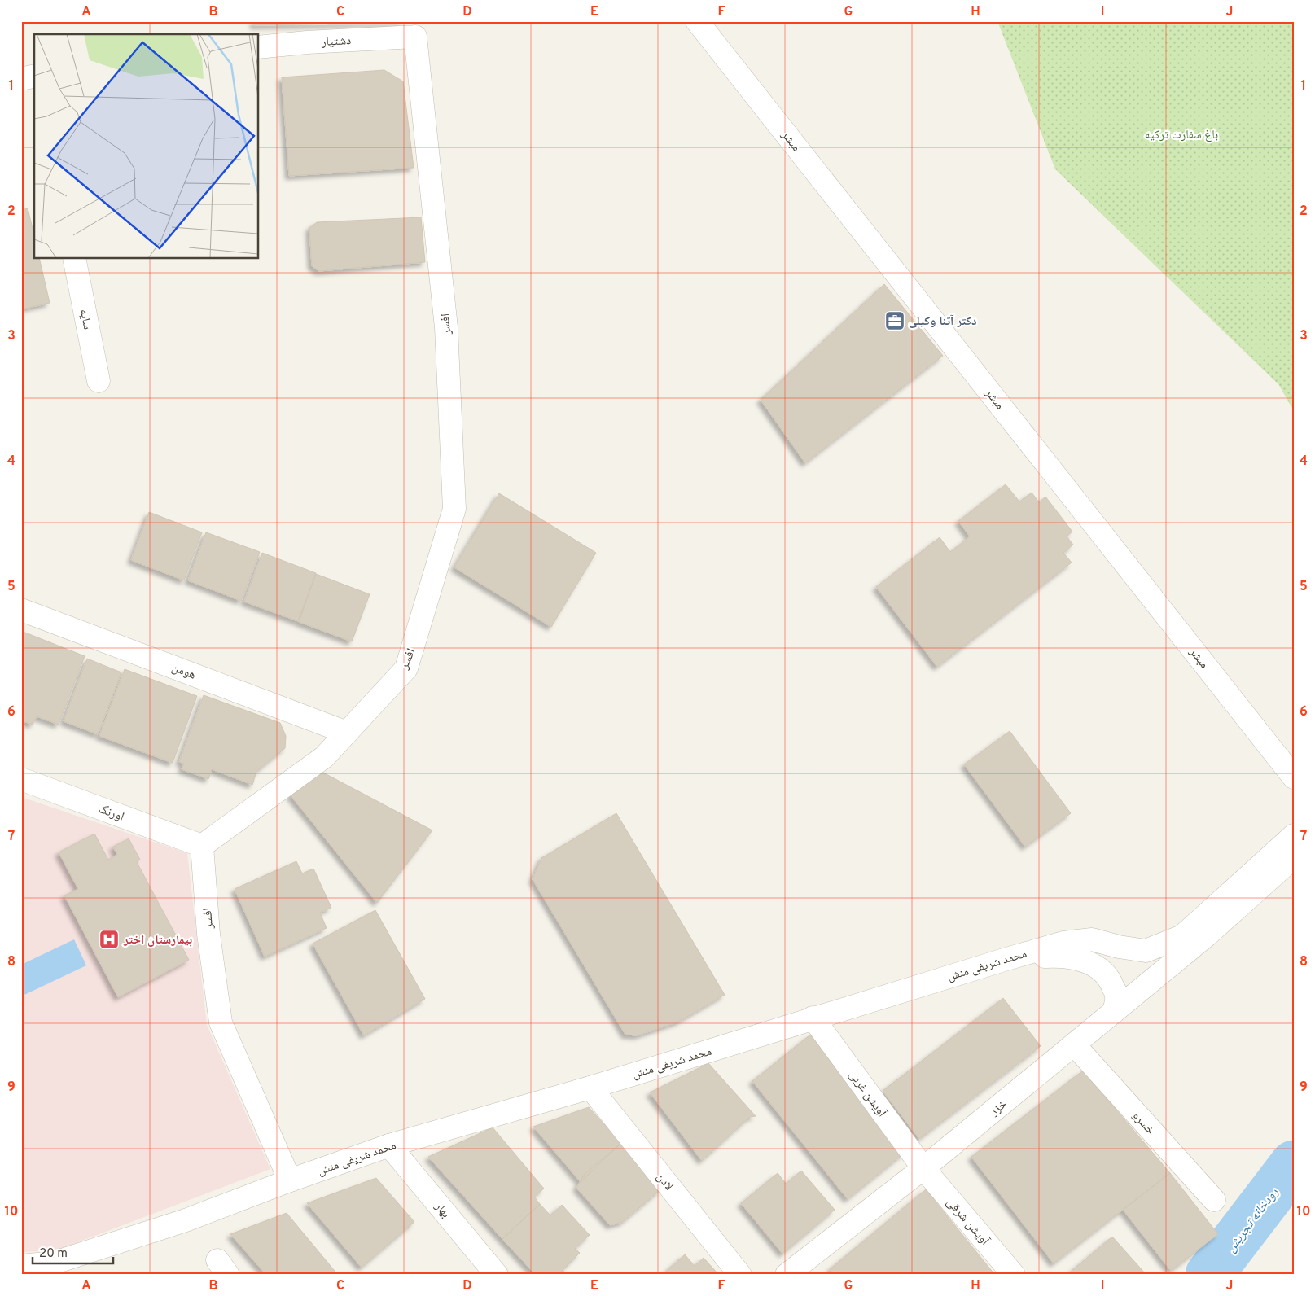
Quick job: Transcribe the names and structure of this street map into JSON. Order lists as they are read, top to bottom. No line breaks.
{"streets":{"street":["دشتیار","مبشر","سایه","افسر","هومن","اورنگ","محمد شریفی منش","آویشن غربی","خزر","خسرو","لادن","بهار","آویشن شرقی"]},"crossings":[["دشتیار","افسر"],["افسر","هومن"],["افسر","اورنگ"],["افسر","محمد شریفی منش"],["محمد شریفی منش","آویشن غربی"],["محمد شریفی منش","لادن"],["محمد شریفی منش","بهار"],["آویشن غربی","خزر"],["آویشن غربی","آویشن شرقی"],["خزر","خسرو"],["خزر","آویشن شرقی"]],"water":["رودخانه تجریش"],"parks":["باغ سفارت ترکیه"],"places":{"office":["دکتر آتنا وکیلی"],"hospital":["بیمارستان اختر"]},"scale_bar":"20 m","grid":{"columns":["A","B","C","D","E","F","G","H","I","J"],"rows":["1","2","3","4","5","6","7","8","9","10"]}}
